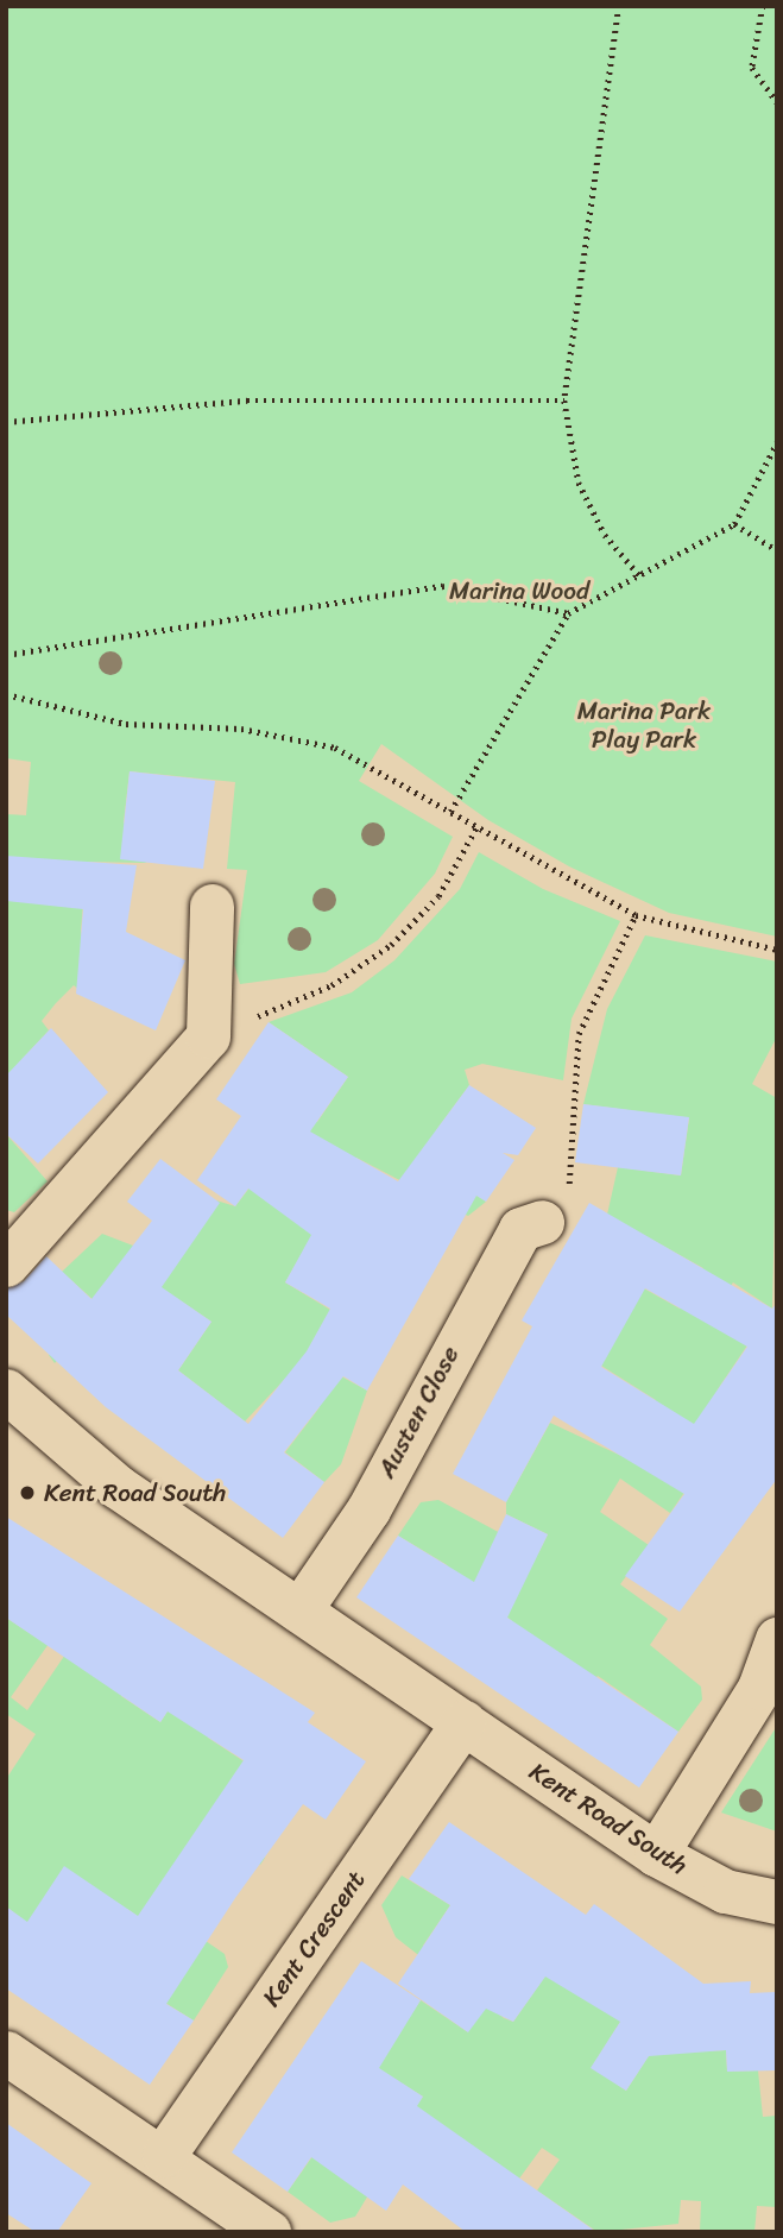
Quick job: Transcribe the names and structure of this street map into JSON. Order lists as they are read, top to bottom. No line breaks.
{"streets":{"street":["Austen Close","Kent Road South","Kent Crescent"]},"crossings":[["Austen Close","Kent Road South"],["Kent Road South","Kent Crescent"]],"parks":["Marina Wood","Marina Park Play Park"],"places":["Kent Road South"]}
